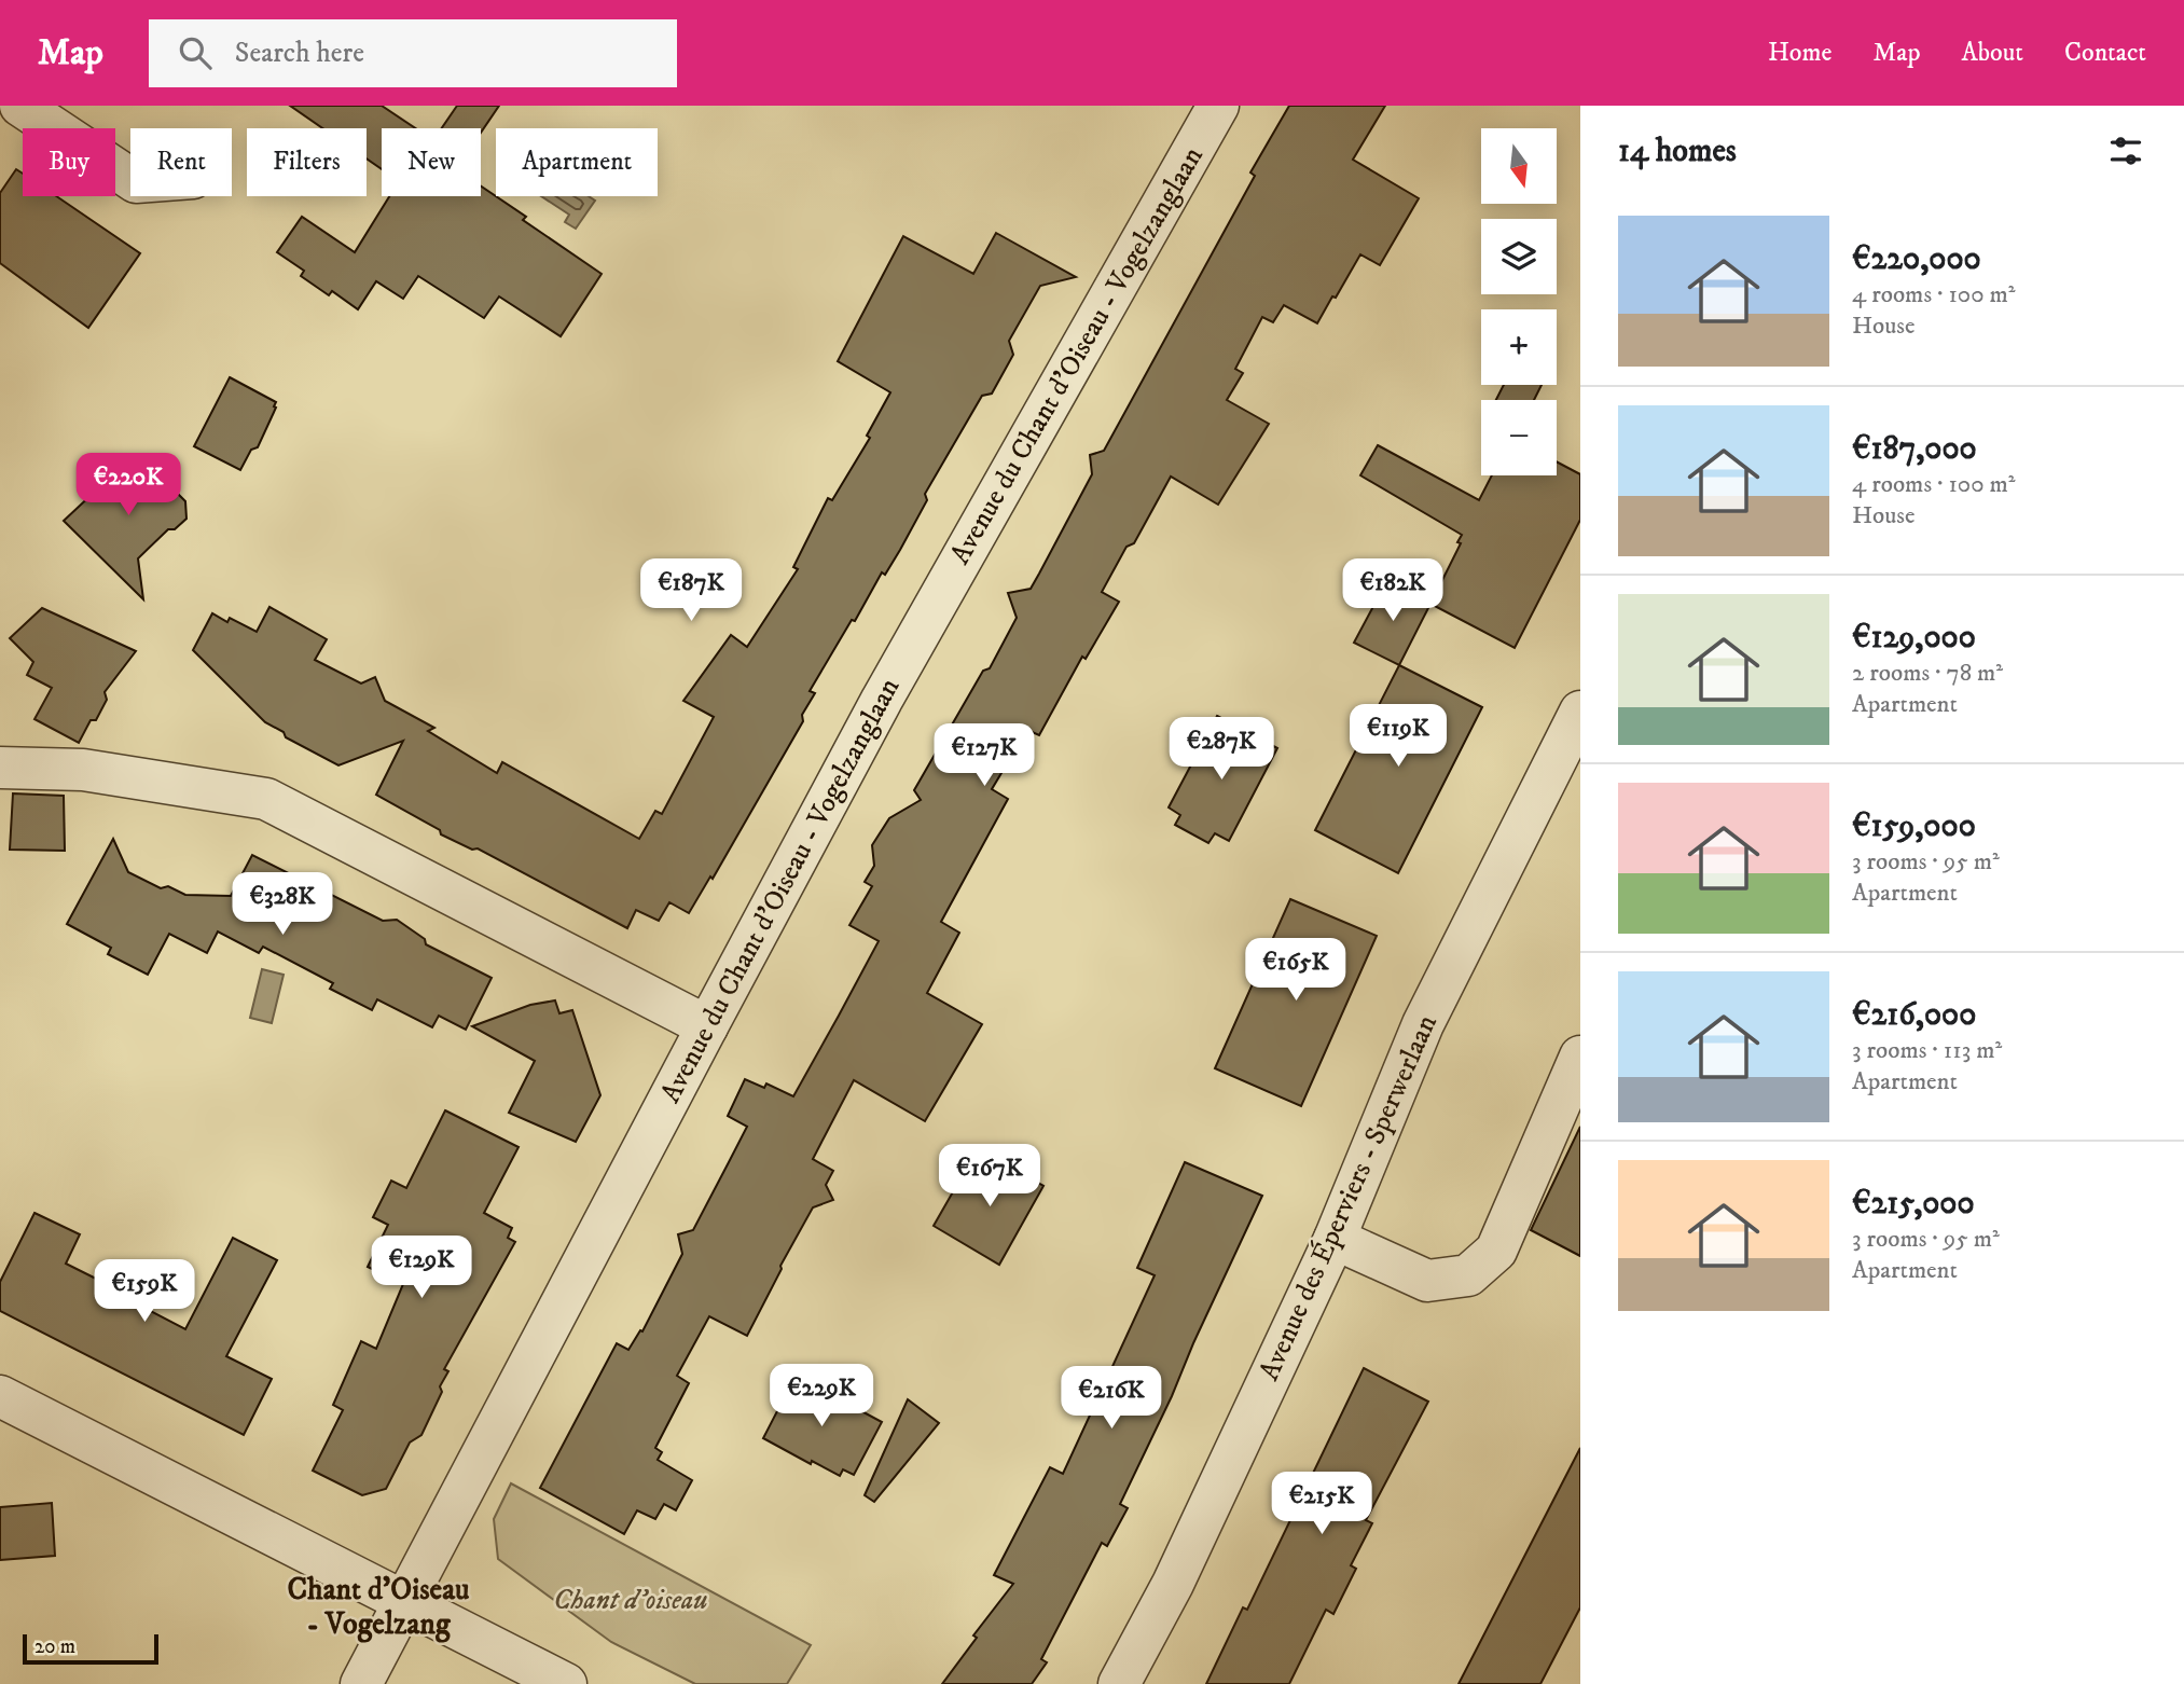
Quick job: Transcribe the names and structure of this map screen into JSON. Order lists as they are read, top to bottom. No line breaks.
{"streets":{"street":["Avenue du Chant d'Oiseau - Vogelzanglaan","Avenue des Éperviers - Sperwerlaan"]},"districts":["Chant d'Oiseau - Vogelzang"],"parks":["Chant d’oiseau"],"scale_bar":"20 m","north":"bottom","page":{"header":"Map","search":"Search here","nav":["Home","Map","About","Contact"],"heading":"14 homes","map_buttons":["+","−"],"chip":["Buy","Rent","Filters","New","Apartment"],"list":[{"name":"€220,000","note":"4 rooms · 100 m² · House"},{"name":"€187,000","note":"4 rooms · 100 m² · House"},{"name":"€129,000","note":"2 rooms · 78 m² · Apartment"},{"name":"€159,000","note":"3 rooms · 95 m² · Apartment"},{"name":"€216,000","note":"3 rooms · 113 m² · Apartment"},{"name":"€215,000","note":"3 rooms · 95 m² · Apartment"}],"price":["€220K","€187K","€182K","€119K","€287K","€127K","€328K","€165K","€167K","€129K","€159K","€229K","€216K","€215K"],"scale":"20 m"}}
